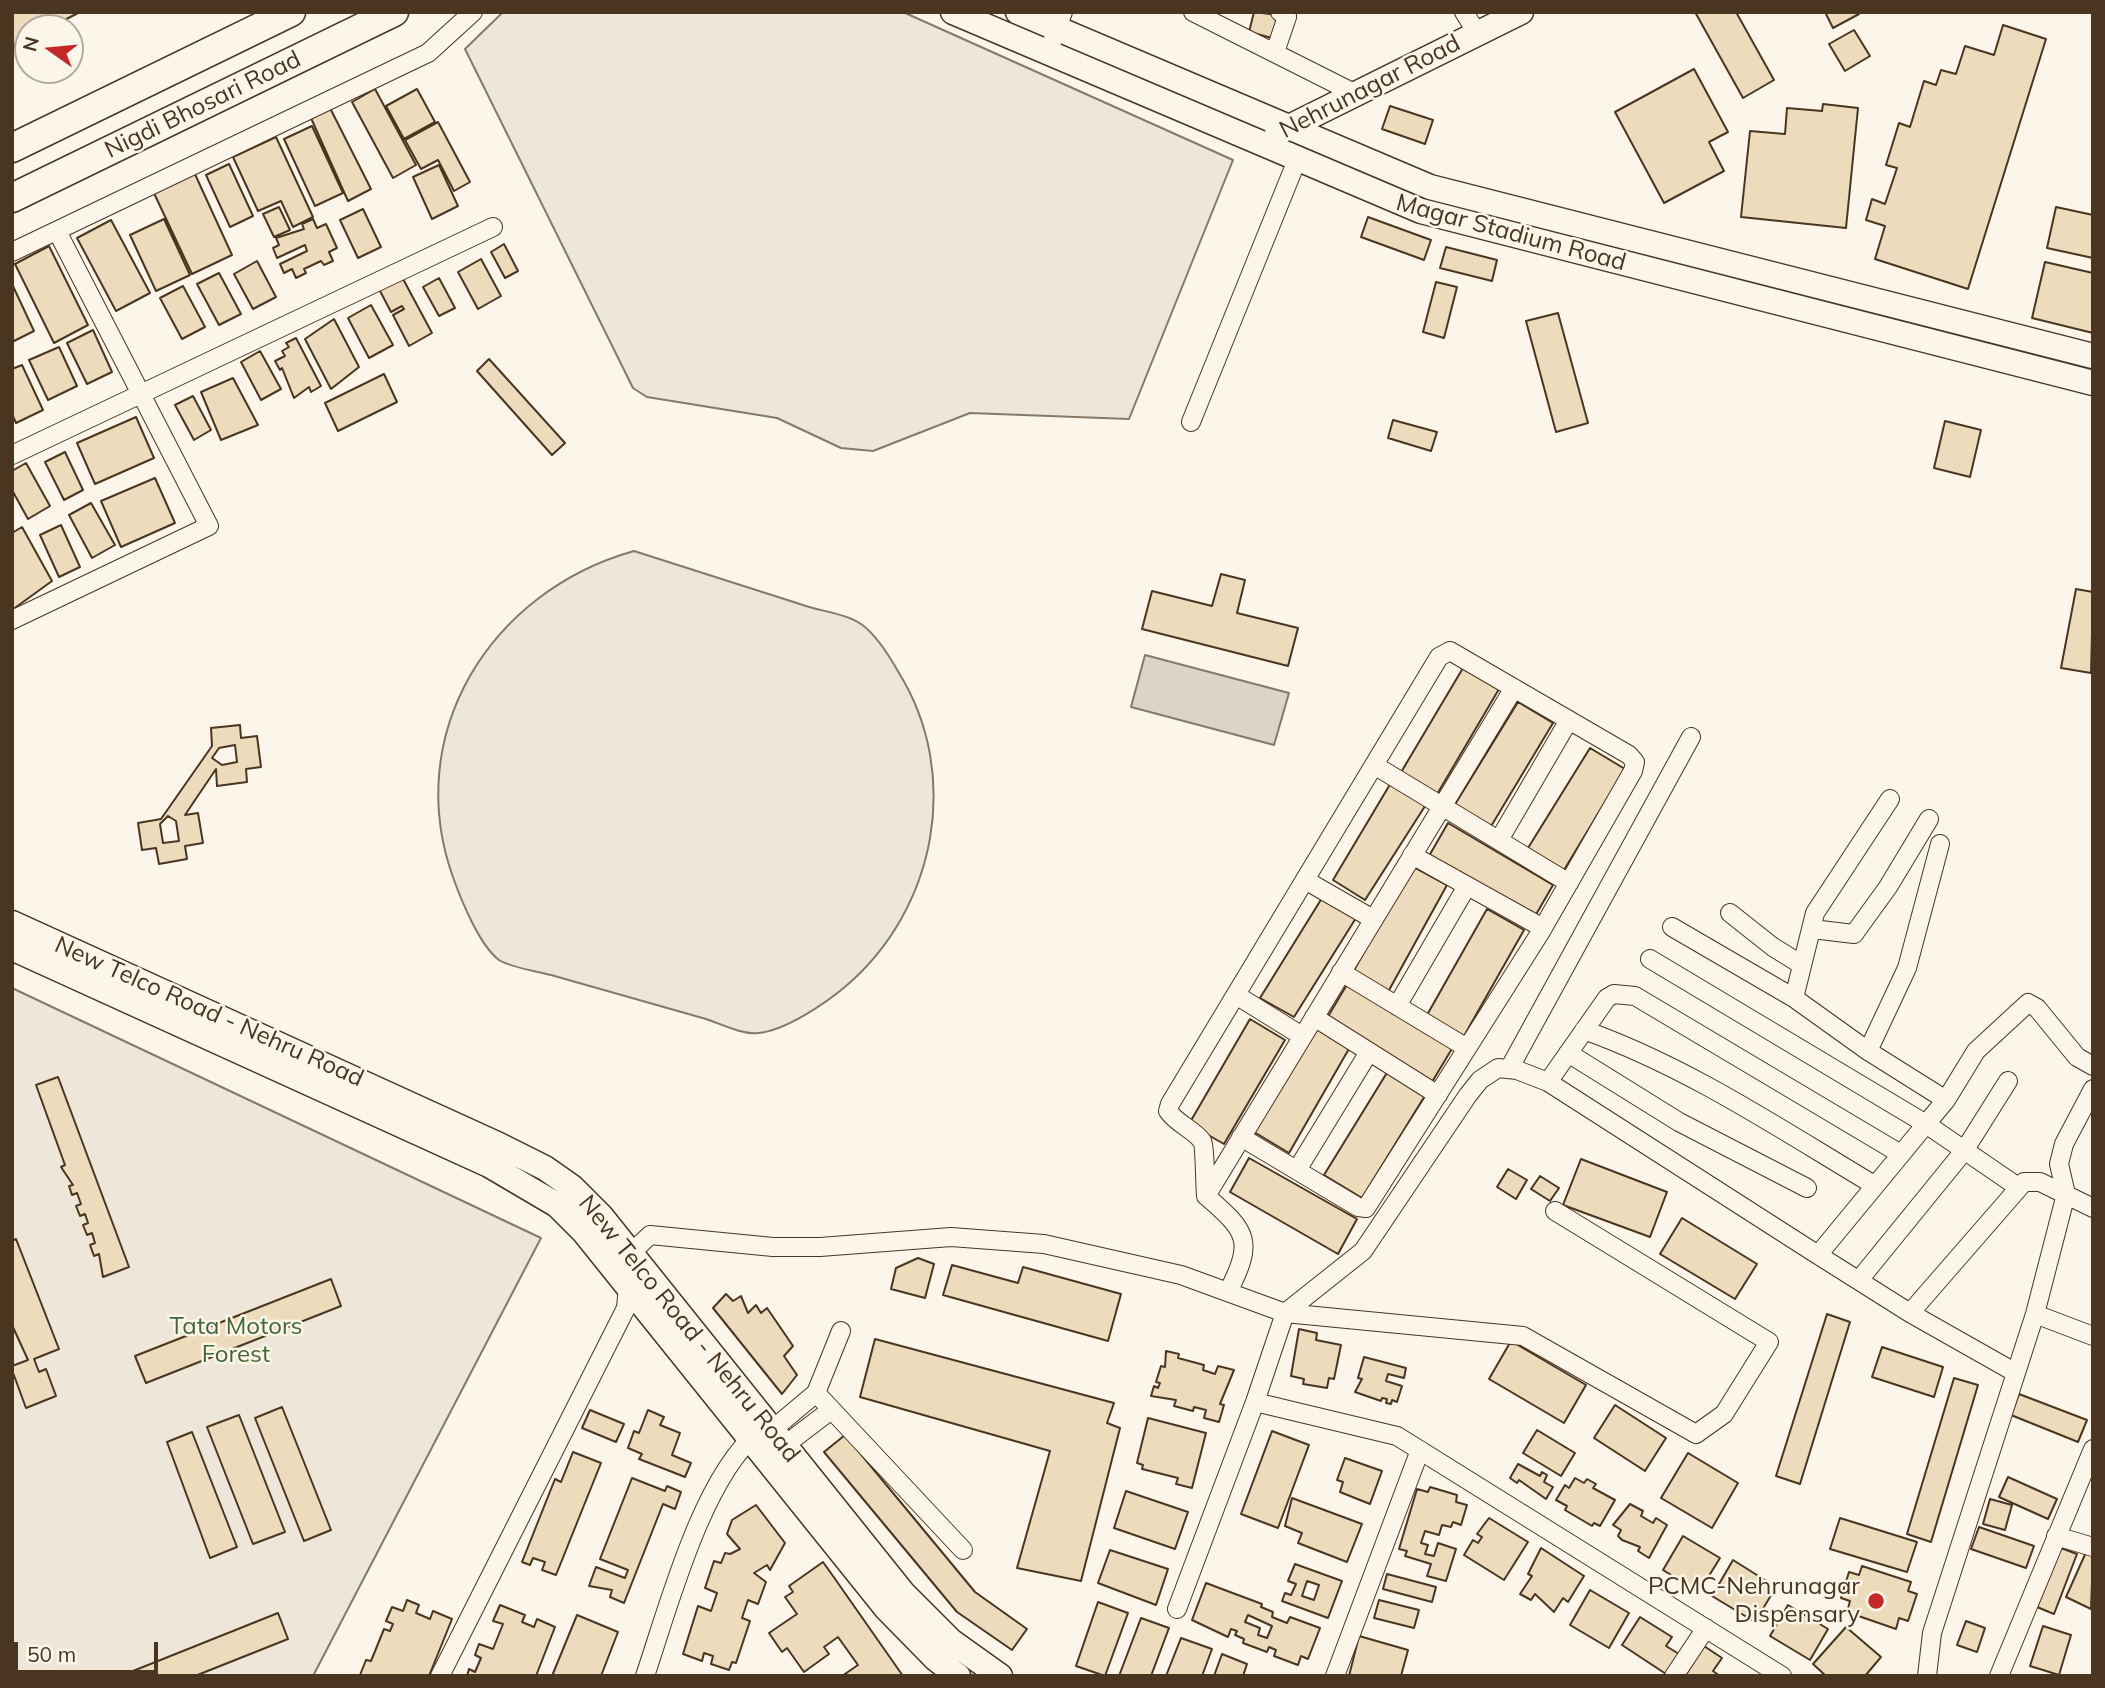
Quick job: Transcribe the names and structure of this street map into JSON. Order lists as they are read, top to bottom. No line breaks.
{"streets":{"main road":["Nigdi Bhosari Road"],"street":["Nehrunagar Road","Magar Stadium Road","New Telco Road - Nehru Road"]},"crossings":[["Nehrunagar Road","Magar Stadium Road"]],"parks":["Tata Motors Forest"],"places":["PCMC-Nehrunagar Dispensary"],"scale_bar":"50 m","north":"left"}
